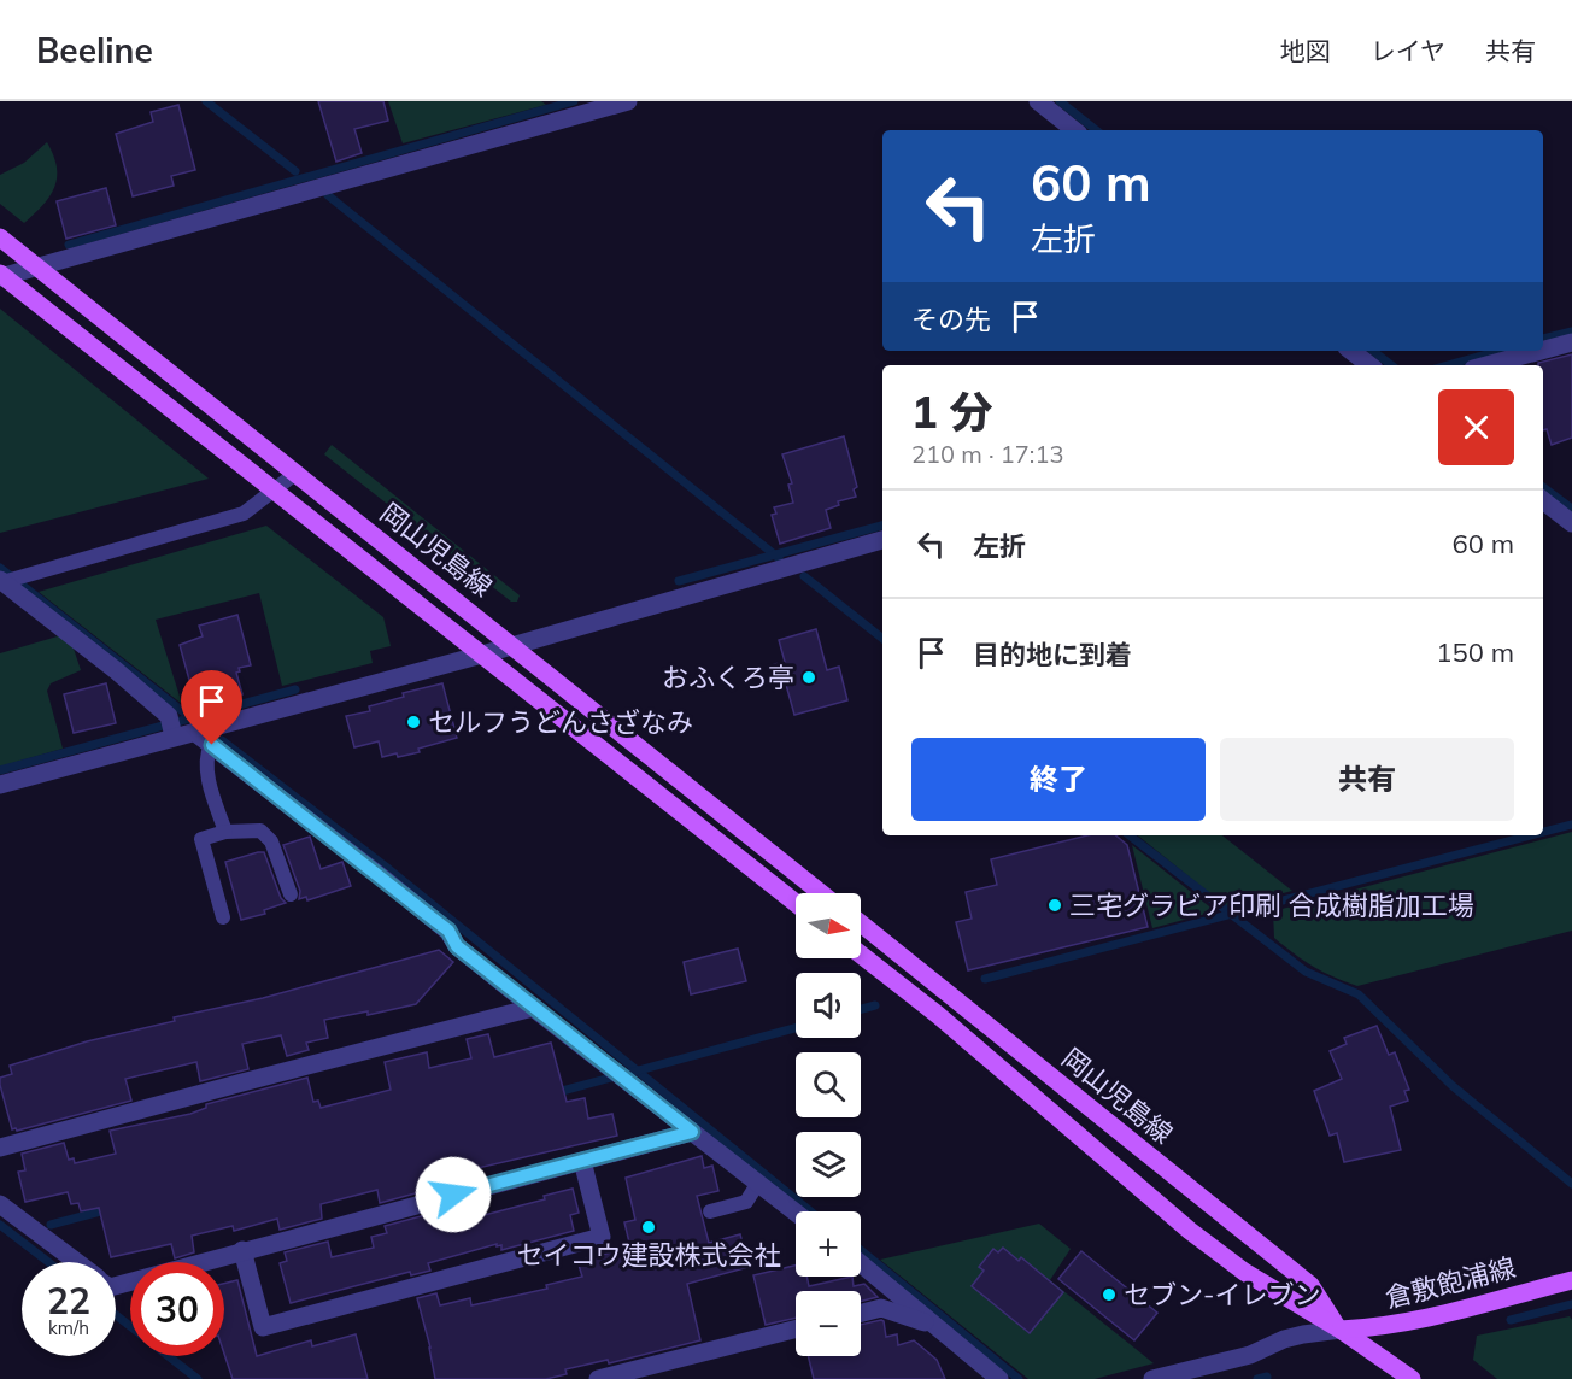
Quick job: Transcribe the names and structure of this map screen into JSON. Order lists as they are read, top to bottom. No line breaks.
{"streets":{"main road":["岡山児島線","倉敷飽浦線"]},"crossings":[["岡山児島線","倉敷飽浦線"]],"places":["おふくろ亭","セルフうどんさざなみ","三宅グラビア印刷 合成樹脂加工場","セイコウ建設株式会社","セブン-イレブン"],"north":"right","page":{"header":"Beeline","nav":["地図","レイヤ","共有"],"turn":["60 m","左折"],"then":"その先","heading":["1 分","210 m · 17:13"],"list":[{"name":"左折","value":"60 m"},{"name":"目的地に到着","value":"150 m"}],"buttons":["終了","共有"],"map_buttons":["+","−"],"speed":"22 km/h","limit":"30"}}
